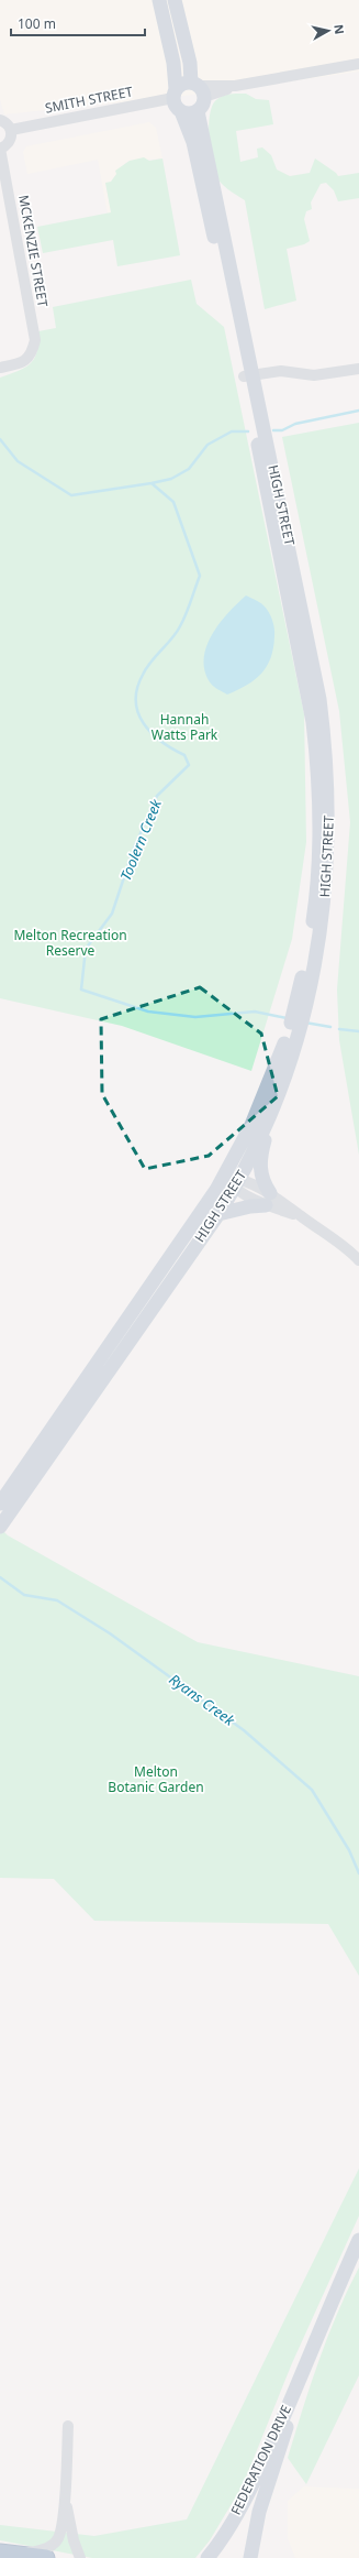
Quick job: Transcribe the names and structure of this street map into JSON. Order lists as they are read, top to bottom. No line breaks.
{"streets":{"main road":["HIGH STREET","FEDERATION DRIVE"],"street":["SMITH STREET","MCKENZIE STREET"]},"crossings":[["SMITH STREET","HIGH STREET"]],"water":["Toolern Creek","Ryans Creek"],"parks":["Hannah Watts Park","Melton Recreation Reserve","Melton Botanic Garden"],"scale_bar":"100 m","north":"right"}
